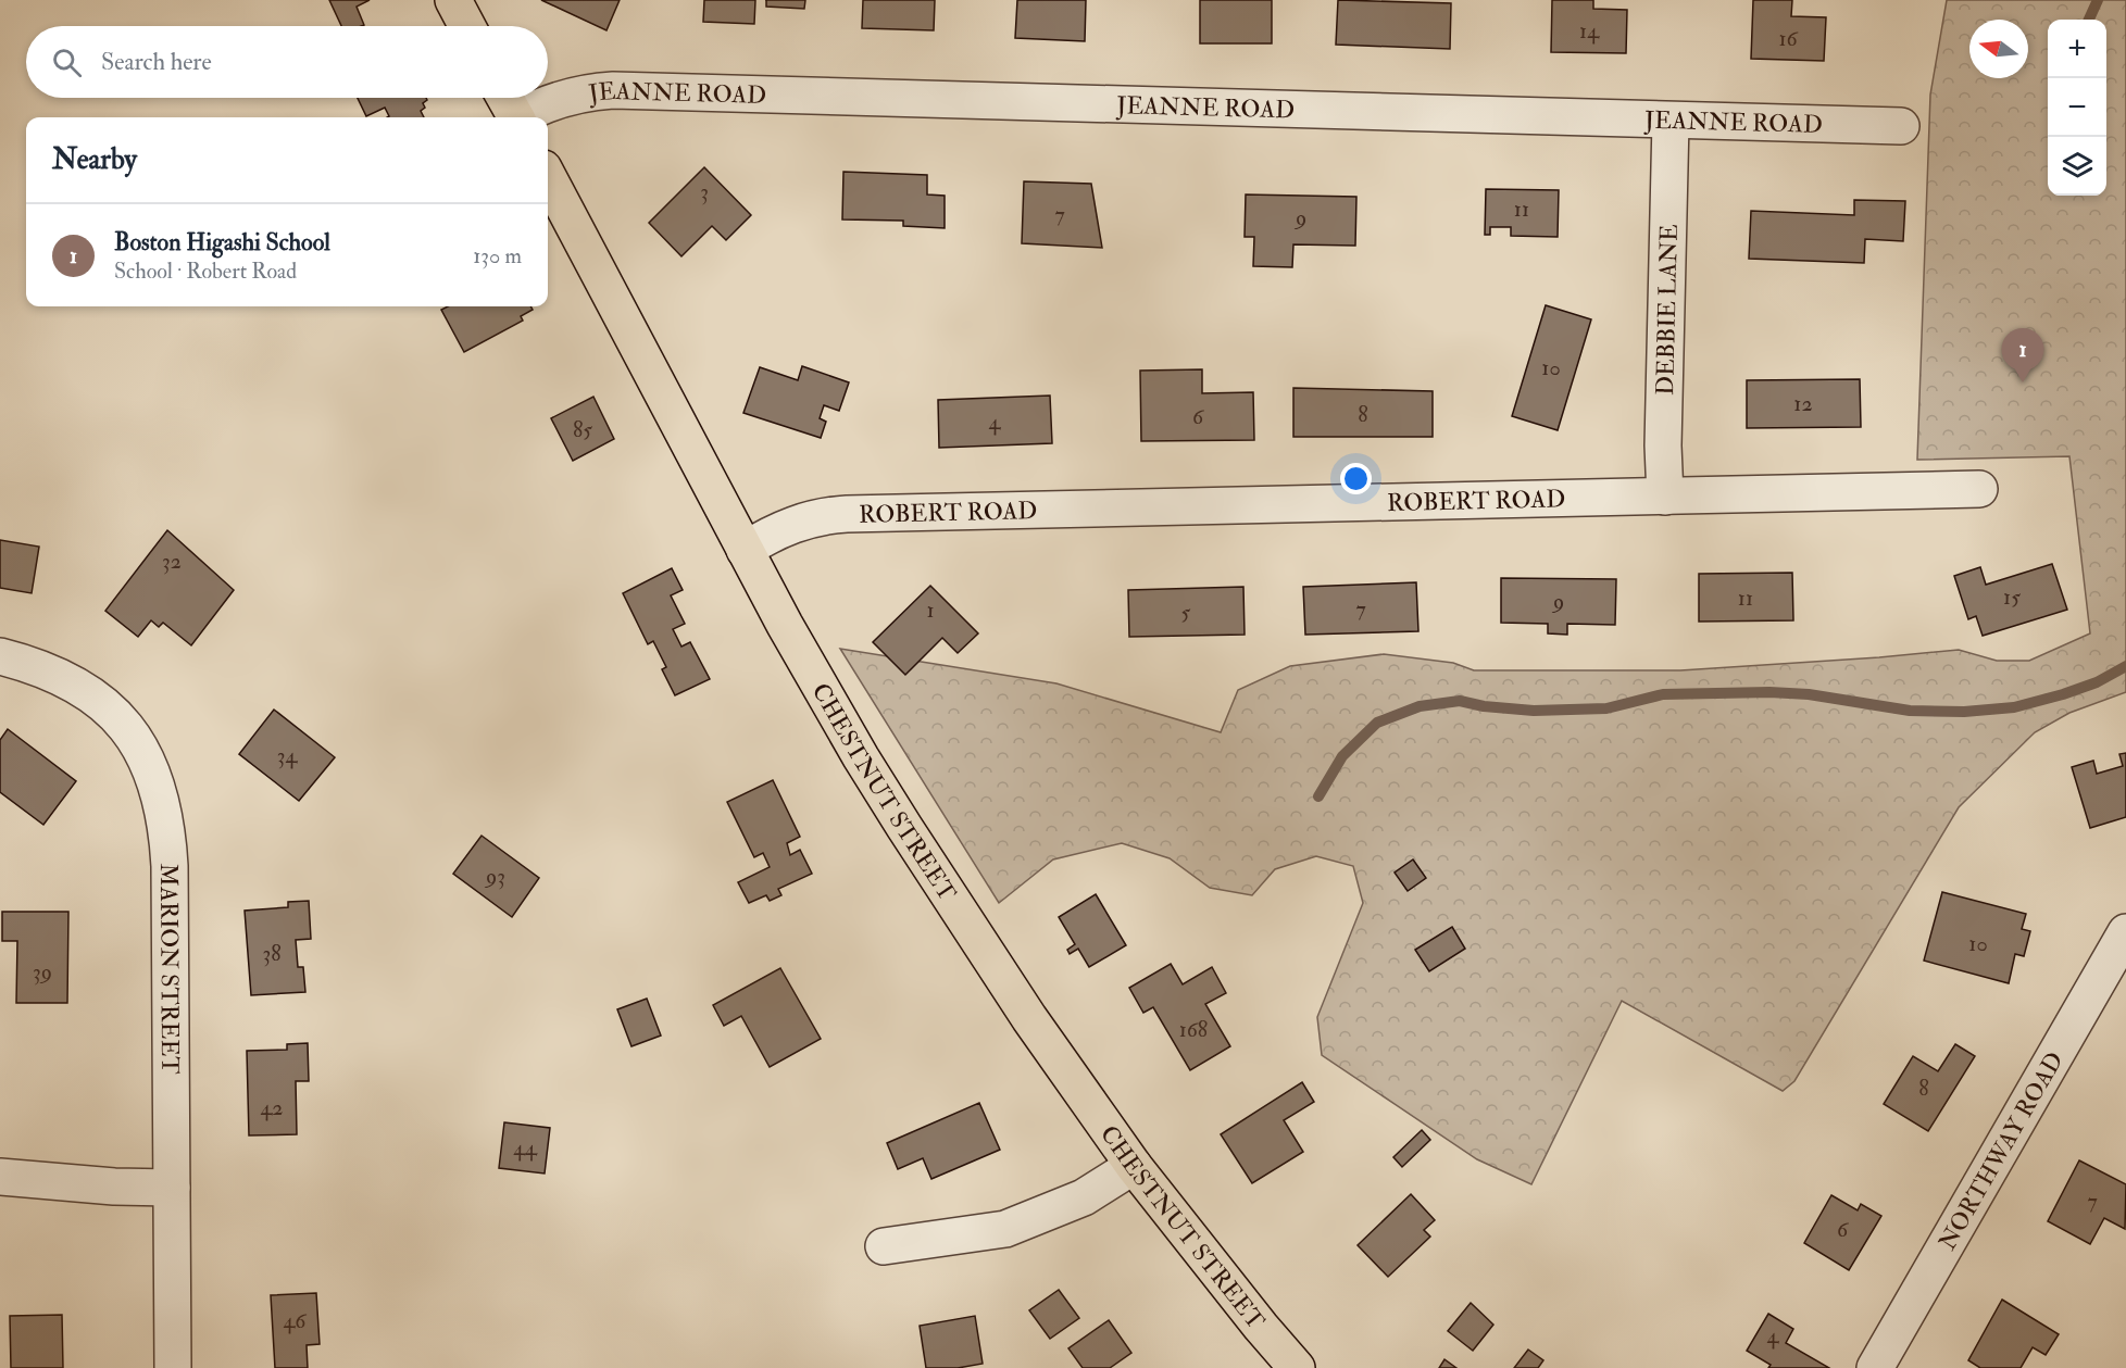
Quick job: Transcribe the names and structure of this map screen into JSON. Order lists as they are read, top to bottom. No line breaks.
{"streets":{"main road":["CHESTNUT STREET"],"street":["JEANNE ROAD","DEBBIE LANE","ROBERT ROAD","MARION STREET","NORTHWAY ROAD"]},"crossings":[["JEANNE ROAD","DEBBIE LANE"],["DEBBIE LANE","ROBERT ROAD"],["ROBERT ROAD","CHESTNUT STREET"]],"house_numbers":["14","16","3","11","7","9","10","12","8","6","4","85","32","15","11","9","7","1","5","34","93","10","38","39","168","8","42","44","7","6","46","4"],"north":"left","page":{"map_buttons":["+","−"],"search":"Search here","heading":"Nearby","list":[{"mark":"1","name":"Boston Higashi School","note":"School · Robert Road","value":"130 m"}],"pins":"1"}}
